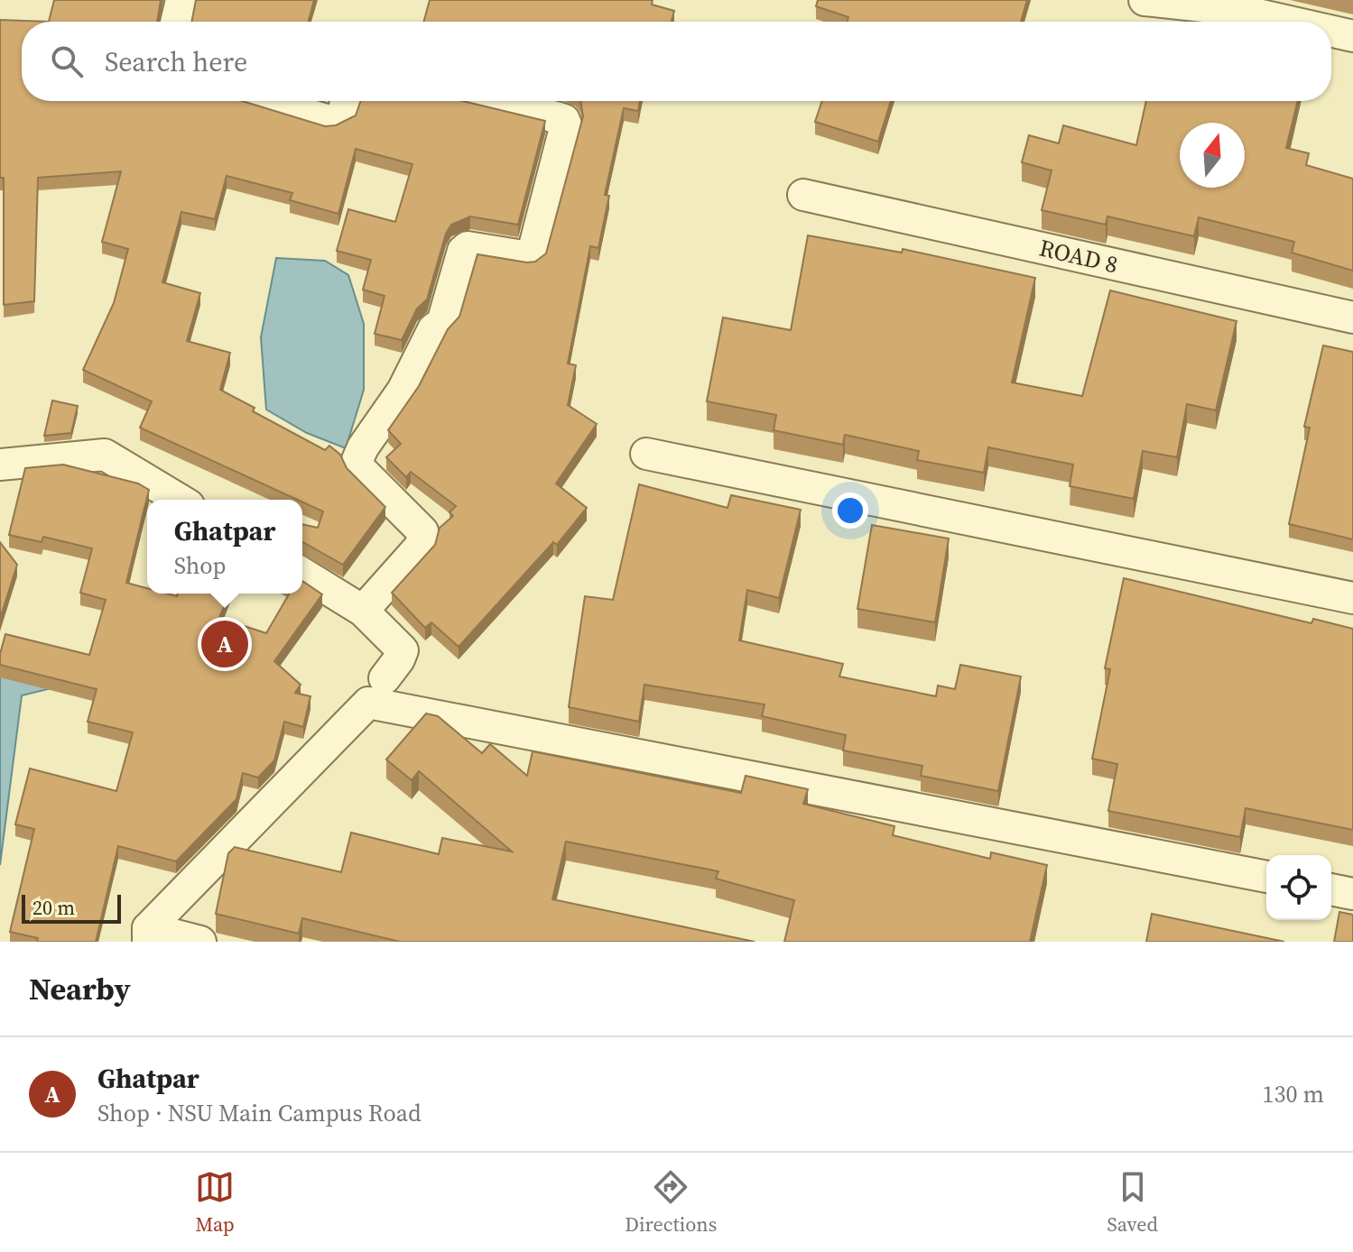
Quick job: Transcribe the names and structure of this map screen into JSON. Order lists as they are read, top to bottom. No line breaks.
{"streets":{"street":["ROAD 8"]},"scale_bar":"20 m","north":"top","page":{"search":"Search here","popup":["Ghatpar","Shop"],"pins":"A","scale":"20 m","heading":"Nearby","list":[{"mark":"A","name":"Ghatpar","note":"Shop · NSU Main Campus Road","value":"130 m"}],"nav":["Map","Directions","Saved"]}}
